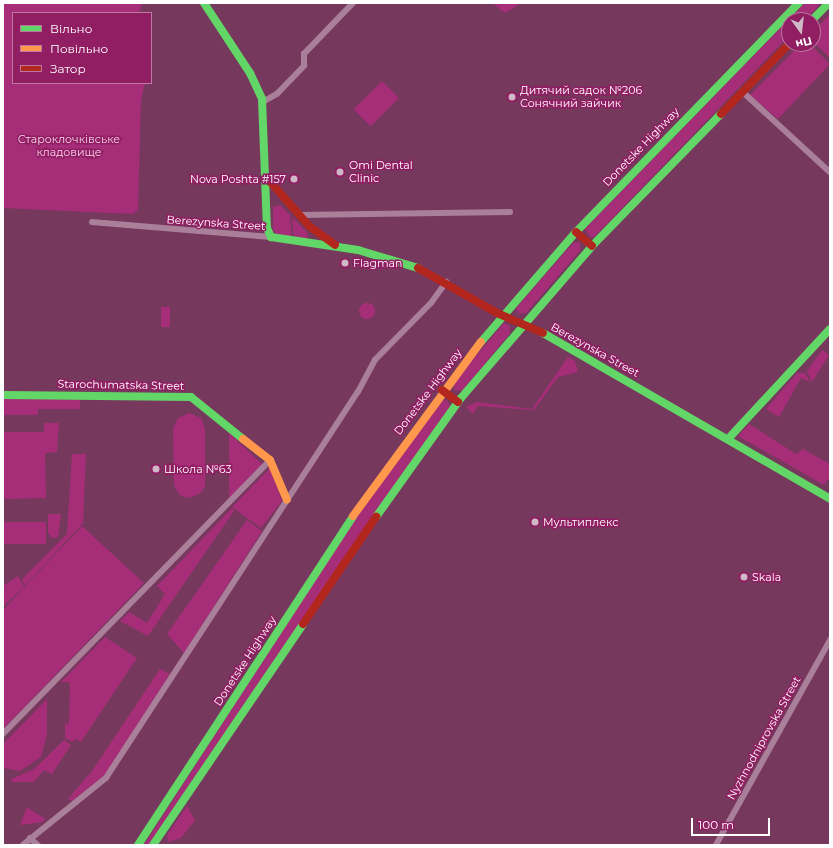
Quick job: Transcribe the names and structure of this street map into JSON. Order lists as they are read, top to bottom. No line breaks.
{"streets":{"main road":["Donetske Highway","Berezynska Street","Starochumatska Street"],"street":["Nyzhnodniprovska Street"]},"crossings":[["Donetske Highway","Berezynska Street"]],"parks":["Староклочківське кладовище"],"places":["Дитячий садок №206 Сонячний зайчик","Omi Dental Clinic","Nova Poshta #157","Flagman","Школа №63","Мультиплекс","Skala"],"legend":["Вільно","Повільно","Затор"],"scale_bar":"100 m","north":"bottom"}
